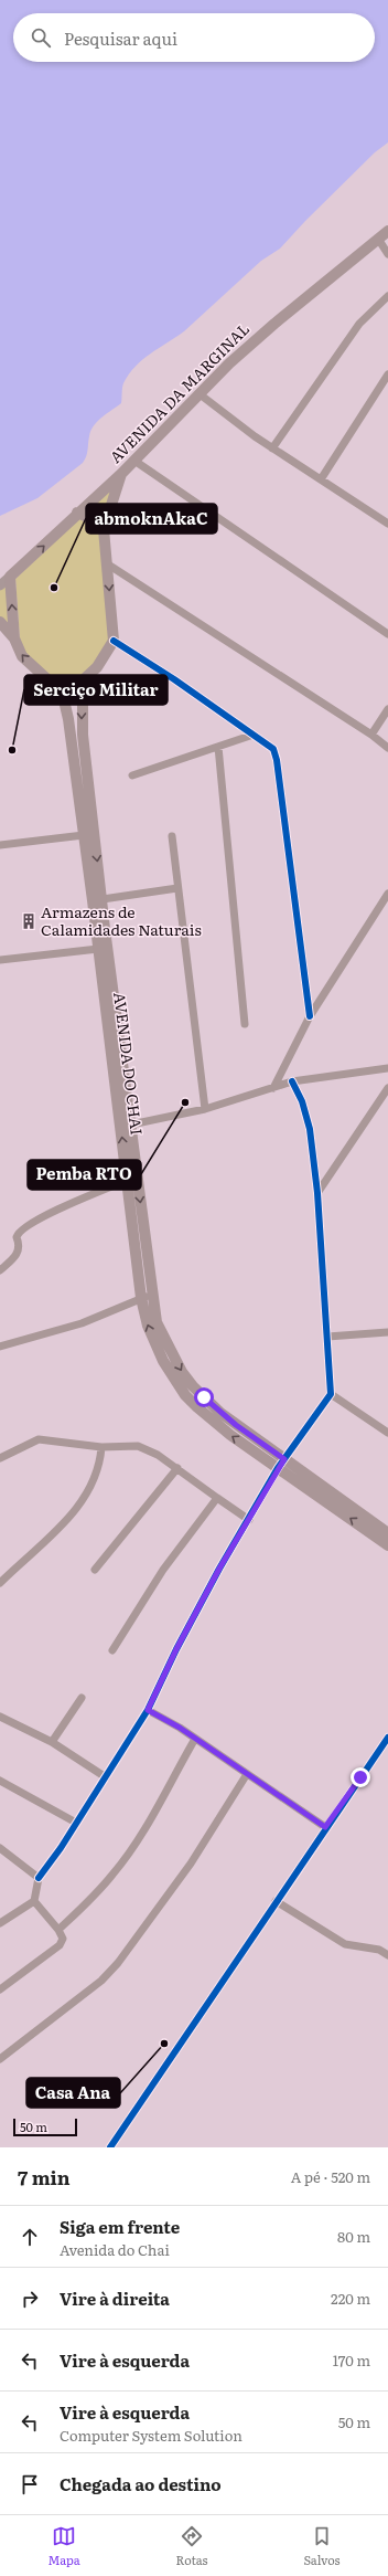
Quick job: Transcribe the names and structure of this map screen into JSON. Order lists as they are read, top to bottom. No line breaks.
{"streets":{"main road":["AVENIDA DA MARGINAL","AVENIDA DO CHAI"]},"places":{"other":["abmoknAkaC","Serciço Militar","Pemba RTO","Casa Ana"],"building":["Armazens de Calamidades Naturais"]},"scale_bar":"50 m","page":{"search":"Pesquisar aqui","scale":"50 m","heading":["7 min","A pé · 520 m"],"list":[["Siga em frente","Avenida do Chai","80 m"],["Vire à direita","220 m"],["Vire à esquerda","170 m"],["Vire à esquerda","Computer System Solution","50 m"],"Chegada ao destino"],"nav":["Mapa","Rotas","Salvos"]}}
